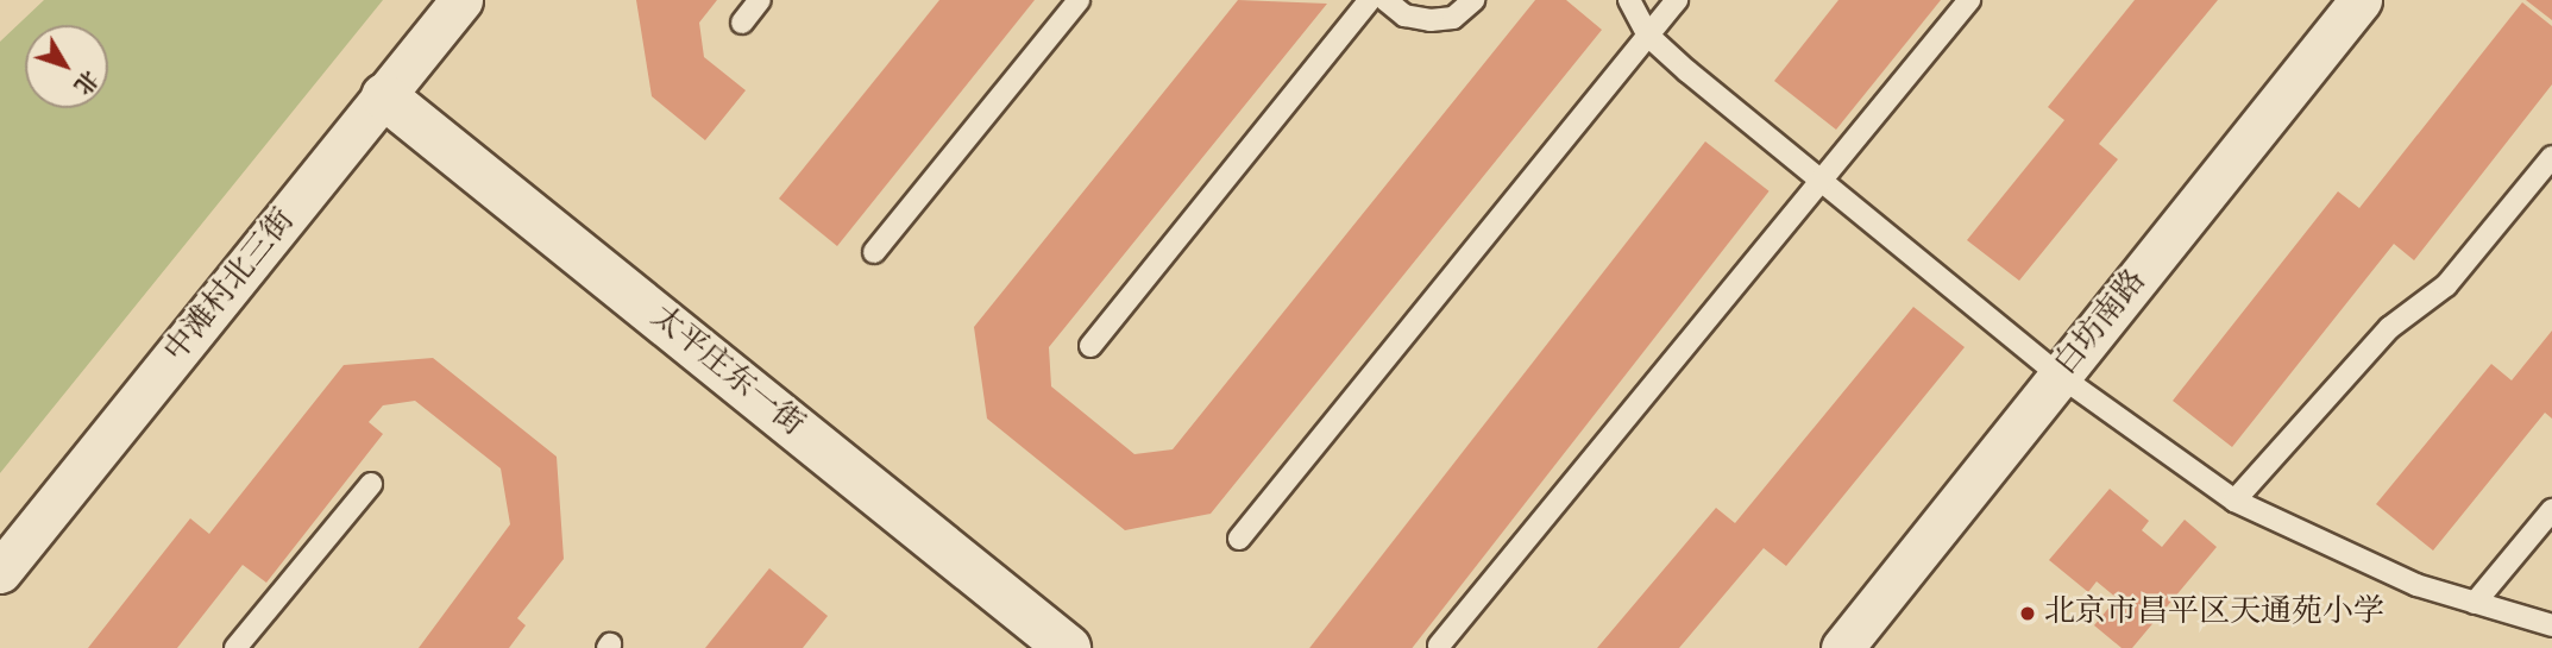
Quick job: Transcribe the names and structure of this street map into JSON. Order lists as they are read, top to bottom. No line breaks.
{"streets":{"street":["中滩村北三街","白坊南路","太平庄东一街"]},"crossings":[["中滩村北三街","太平庄东一街"]],"places":["北京市昌平区天通苑小学"],"north":"bottom right"}
